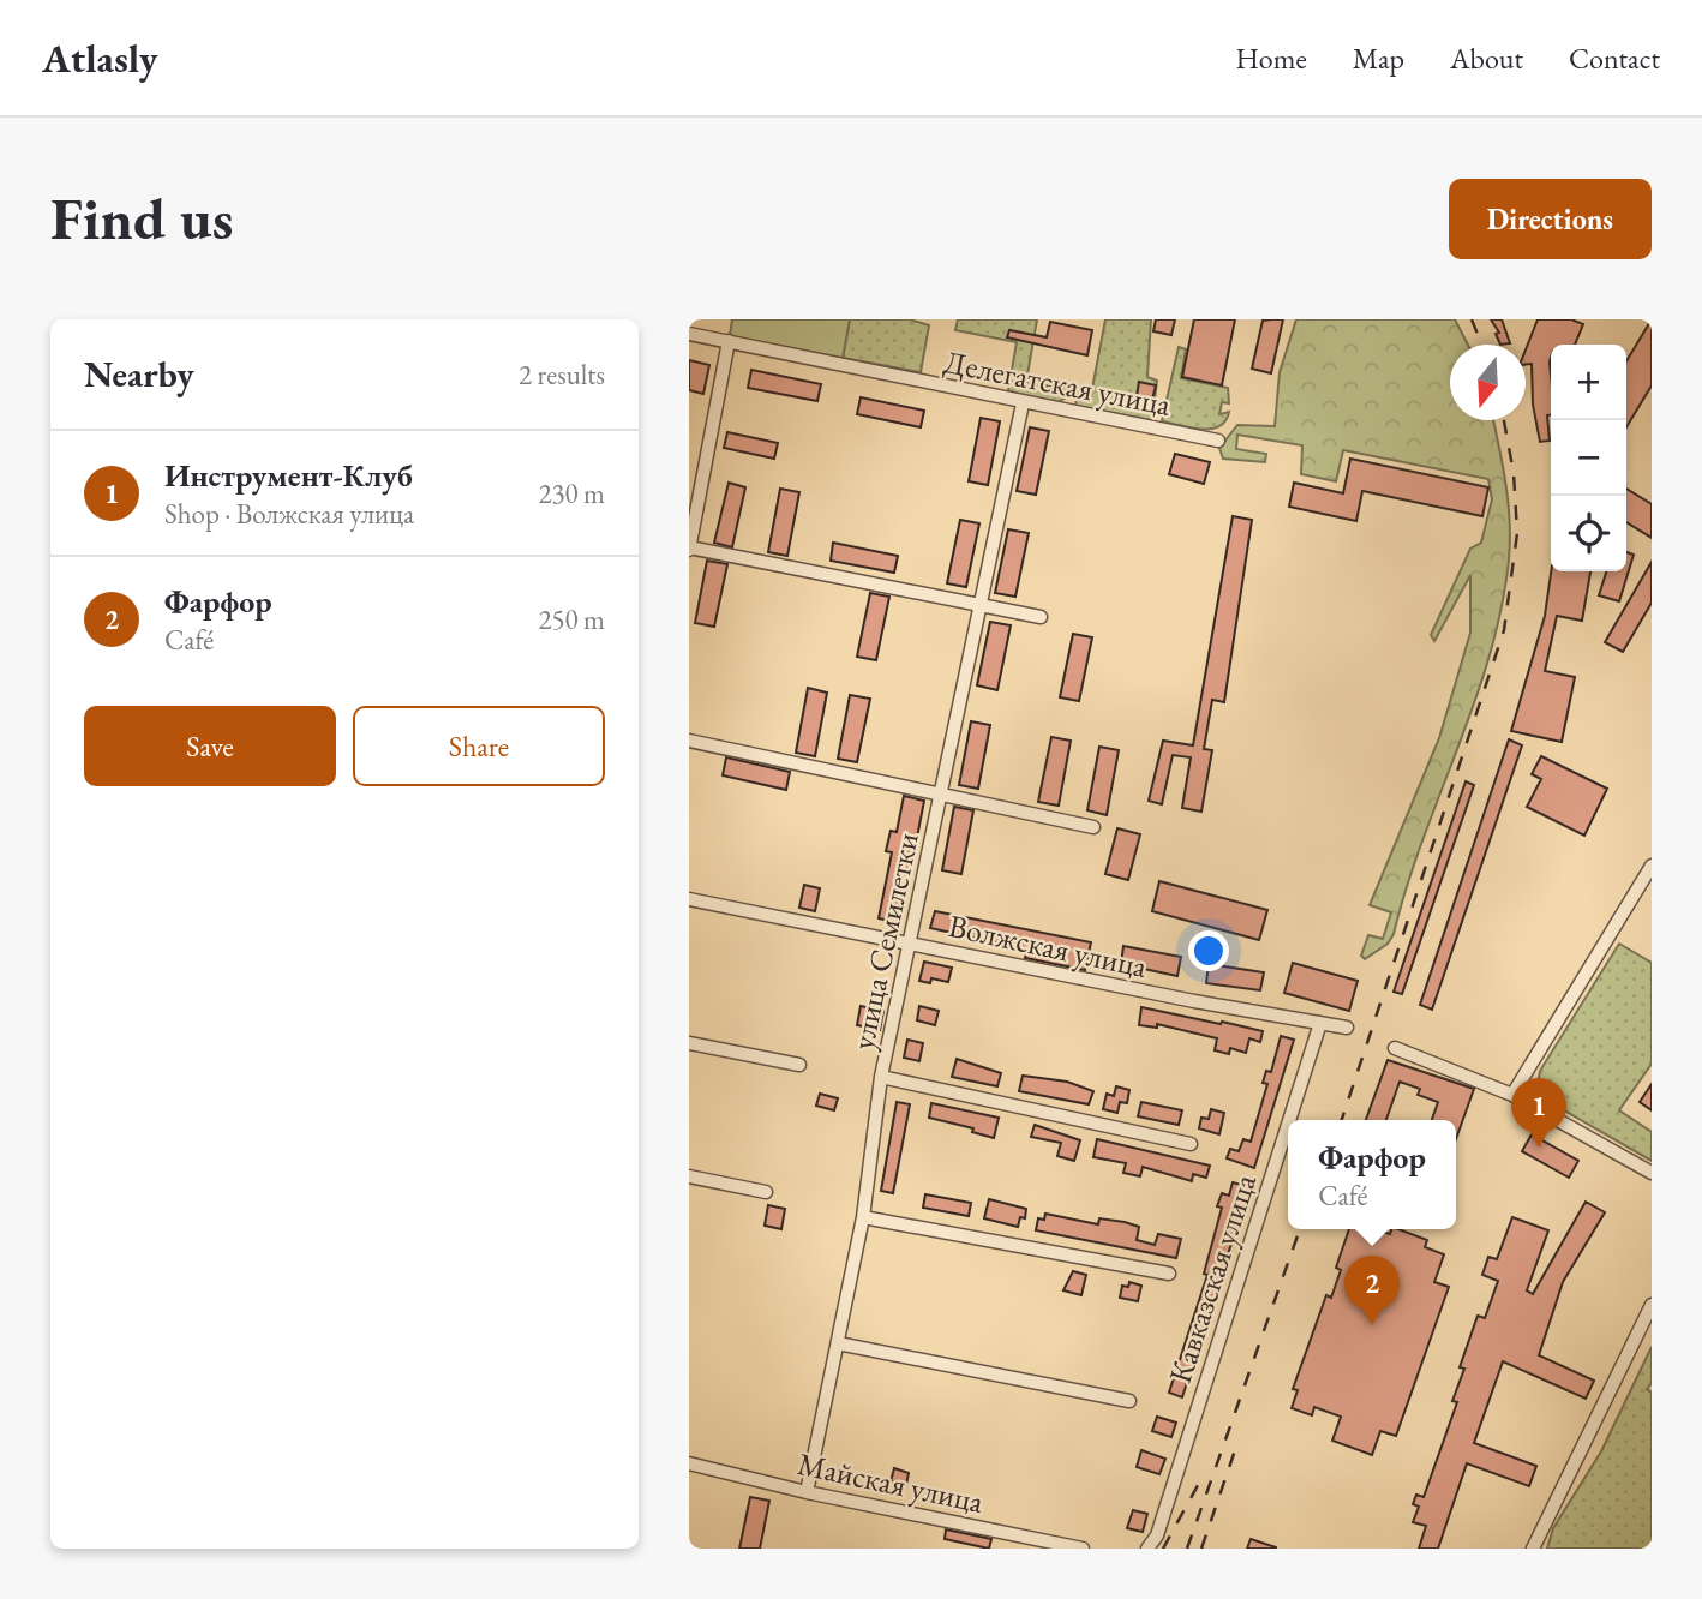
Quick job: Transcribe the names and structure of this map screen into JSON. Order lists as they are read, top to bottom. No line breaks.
{"streets":{"street":["Делегатская улица","улица Семилетки","Волжская улица","Кавказская улица","Майская улица"]},"crossings":[["Делегатская улица","улица Семилетки"],["улица Семилетки","Волжская улица"],["улица Семилетки","Майская улица"],["Волжская улица","Кавказская улица"]],"north":"bottom","page":{"header":"Atlasly","nav":["Home","Map","About","Contact"],"buttons":["Directions",["Save","Share"]],"title":"Find us","heading":["Nearby","2 results"],"map_buttons":["+","−"],"list":[{"mark":"1","name":"Инструмент-Клуб","note":"Shop · Волжская улица","value":"230 m"},{"mark":"2","name":"Фарфор","note":"Café","value":"250 m"}],"pins":["1","2"],"popup":["Фарфор","Café"]}}
